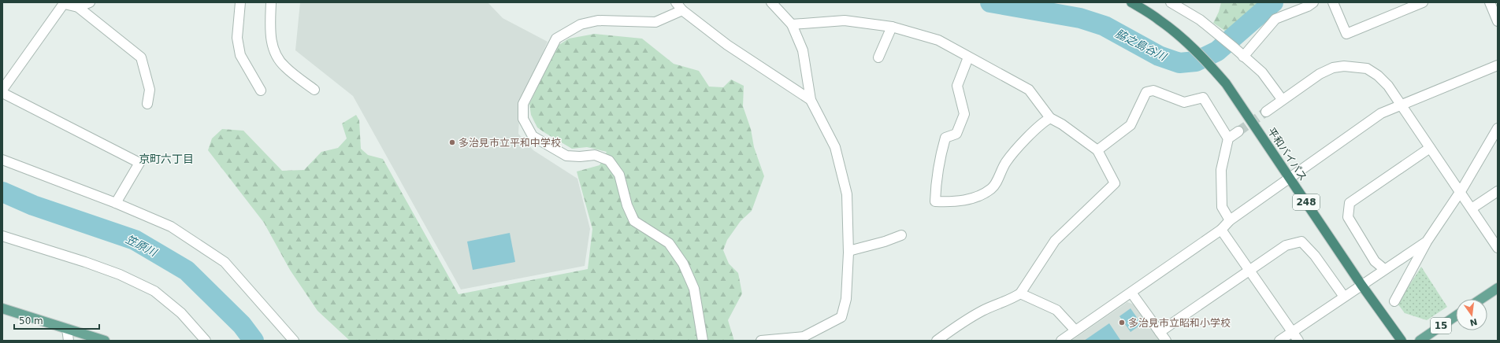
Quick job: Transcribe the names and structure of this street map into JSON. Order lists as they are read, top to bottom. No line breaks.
{"streets":{"highway":["平和バイパス","248"],"main road":["15"]},"districts":["京町六丁目"],"water":["脇之島谷川","笠原川"],"places":["多治見市立平和中学校","多治見市立昭和小学校"],"scale_bar":"50 m","north":"bottom"}
